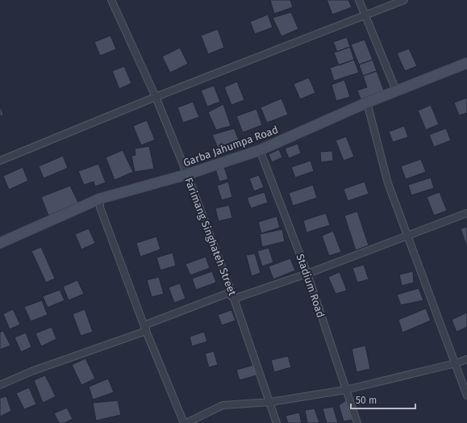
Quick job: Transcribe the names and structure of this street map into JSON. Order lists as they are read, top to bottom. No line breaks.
{"streets":{"street":["Garba Jahumpa Road","Farimang Singhateh Street","Stadium Road"]},"crossings":[["Garba Jahumpa Road","Farimang Singhateh Street"],["Garba Jahumpa Road","Stadium Road"]],"scale_bar":"50 m"}
